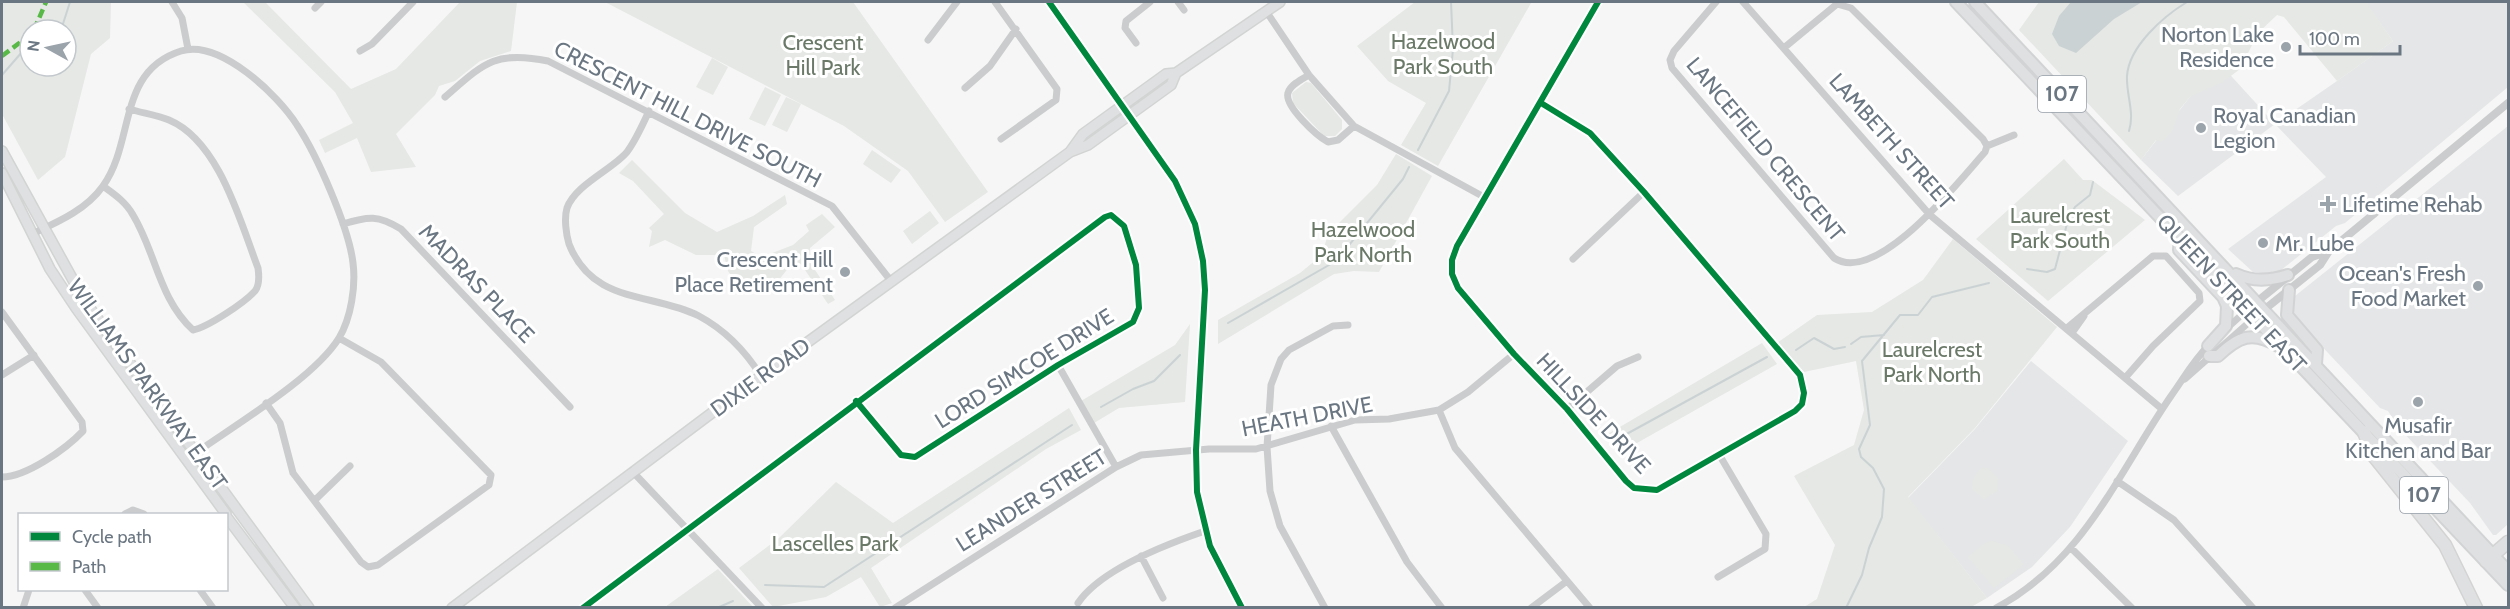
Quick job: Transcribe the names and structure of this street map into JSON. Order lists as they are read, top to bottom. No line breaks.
{"streets":{"main road":["107","QUEEN STREET EAST","DIXIE ROAD","WILLIAMS PARKWAY EAST"],"street":["CRESCENT HILL DRIVE SOUTH","LAMBETH STREET","LANCEFIELD CRESCENT","MADRAS PLACE","LORD SIMCOE DRIVE","HILLSIDE DRIVE","HEATH DRIVE","LEANDER STREET"]},"crossings":[["CRESCENT HILL DRIVE SOUTH","DIXIE ROAD"],["LAMBETH STREET","LANCEFIELD CRESCENT"],["HILLSIDE DRIVE","HEATH DRIVE"],["HEATH DRIVE","LEANDER STREET"]],"parks":["Hazelwood Park South","Crescent Hill Park","Laurelcrest Park South","Hazelwood Park North","Laurelcrest Park North","Lascelles Park"],"places":{"other":["Norton Lake Residence","Royal Canadian Legion","Mr. Lube","Crescent Hill Place Retirement","Ocean's Fresh Food Market","Musafir Kitchen and Bar"],"health":["Lifetime Rehab"]},"legend":["Cycle path","Path"],"scale_bar":"100 m","north":"left"}
